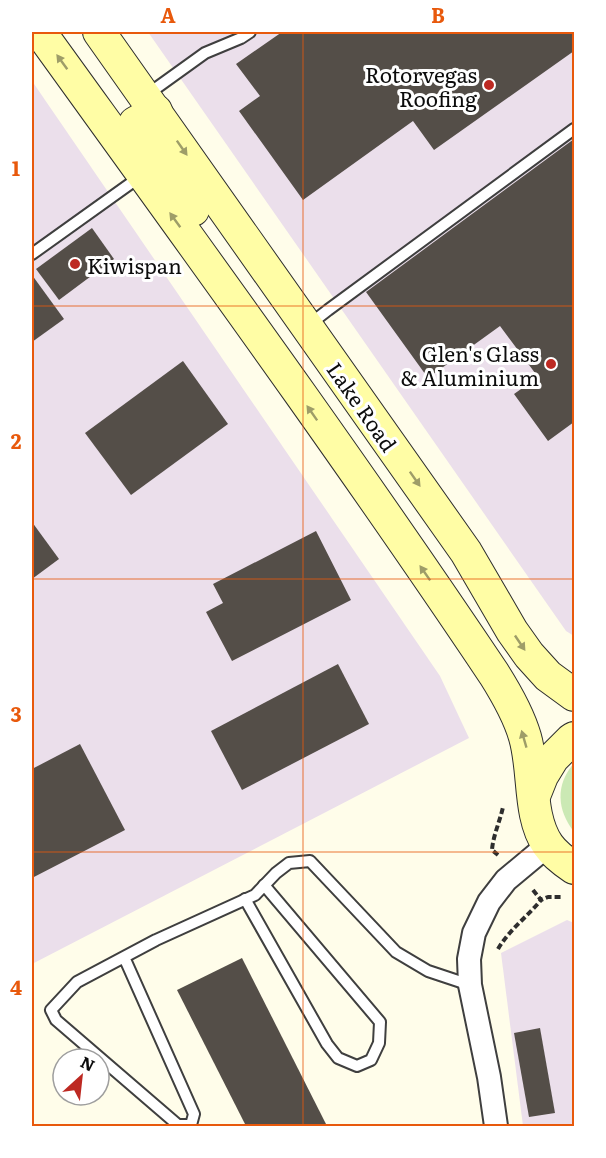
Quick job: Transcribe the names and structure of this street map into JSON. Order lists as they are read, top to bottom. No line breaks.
{"streets":{"main road":["Lake Road"]},"places":["Rotorvegas Roofing","Kiwispan","Glen's Glass & Aluminium"],"north":"top right","grid":{"columns":["A","B"],"rows":["1","2","3","4"]}}
